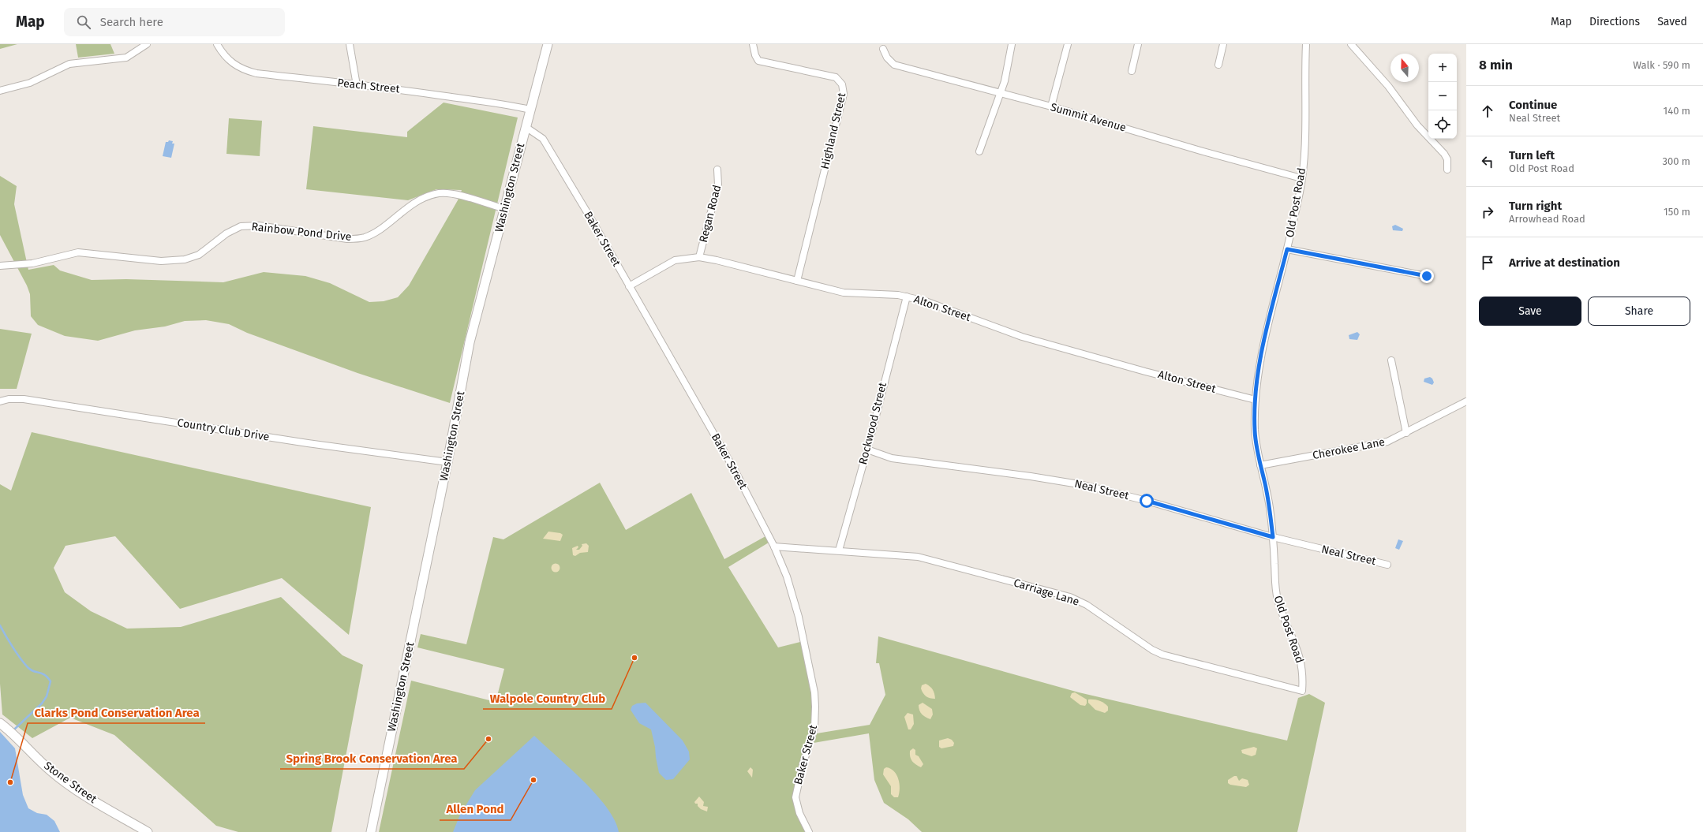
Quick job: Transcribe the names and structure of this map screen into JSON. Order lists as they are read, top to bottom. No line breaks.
{"streets":{"main road":["Washington Street","Stone Street"],"street":["Peach Street","Summit Avenue","Highland Street","Old Post Road","Regan Road","Rainbow Pond Drive","Baker Street","Alton Street","Rockwood Street","Country Club Drive","Cherokee Lane","Neal Street","Carriage Lane"]},"crossings":[["Peach Street","Washington Street"],["Summit Avenue","Old Post Road"],["Highland Street","Alton Street"],["Washington Street","Rainbow Pond Drive"],["Washington Street","Baker Street"],["Washington Street","Country Club Drive"],["Old Post Road","Alton Street"],["Old Post Road","Cherokee Lane"],["Old Post Road","Neal Street"],["Old Post Road","Carriage Lane"],["Regan Road","Alton Street"],["Baker Street","Alton Street"],["Baker Street","Carriage Lane"],["Alton Street","Rockwood Street"],["Rockwood Street","Neal Street"],["Rockwood Street","Carriage Lane"]],"places":["Walpole Country Club","Spring Brook Conservation Area","Allen Pond","Clarks Pond Conservation Area"],"north":"top","page":{"header":"Map","search":"Search here","nav":["Map","Directions","Saved"],"heading":["8 min","Walk · 590 m"],"map_buttons":["+","−"],"list":[["Continue","Neal Street","140 m"],["Turn left","Old Post Road","300 m"],["Turn right","Arrowhead Road","150 m"],"Arrive at destination"],"buttons":["Save","Share"]}}
